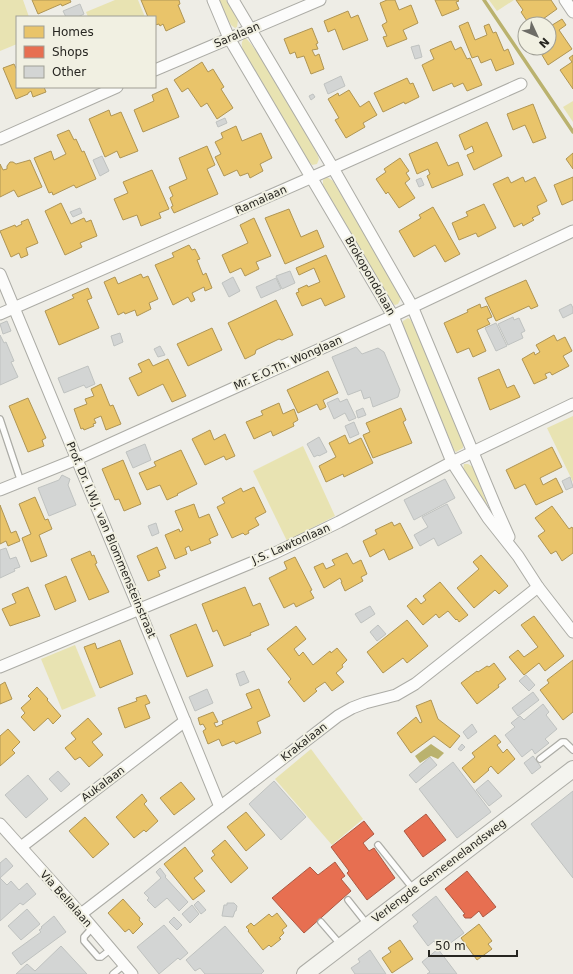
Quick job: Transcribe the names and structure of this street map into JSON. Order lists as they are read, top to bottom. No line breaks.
{"streets":{"street":["Saralaan","Ramalaan","Brokopondolaan","Mr. E.O.Th. Wonglaan","Prof. Dr. I.W.J. van Blommensteinstraat","J.S. Lawtonlaan","Krakalaan","Aukalaan","Verlengde Gemeenelandsweg","Via Bellalaan"]},"crossings":[["Saralaan","Brokopondolaan"],["Ramalaan","Brokopondolaan"],["Ramalaan","Prof. Dr. I.W.J. van Blommensteinstraat"],["Brokopondolaan","Mr. E.O.Th. Wonglaan"],["Brokopondolaan","J.S. Lawtonlaan"],["Brokopondolaan","Krakalaan"],["Mr. E.O.Th. Wonglaan","Prof. Dr. I.W.J. van Blommensteinstraat"],["Prof. Dr. I.W.J. van Blommensteinstraat","J.S. Lawtonlaan"],["Prof. Dr. I.W.J. van Blommensteinstraat","Krakalaan"],["Prof. Dr. I.W.J. van Blommensteinstraat","Aukalaan"],["Krakalaan","Via Bellalaan"],["Aukalaan","Via Bellalaan"]],"legend":["Homes","Shops","Other"],"scale_bar":"50 m","north":"bottom right"}
